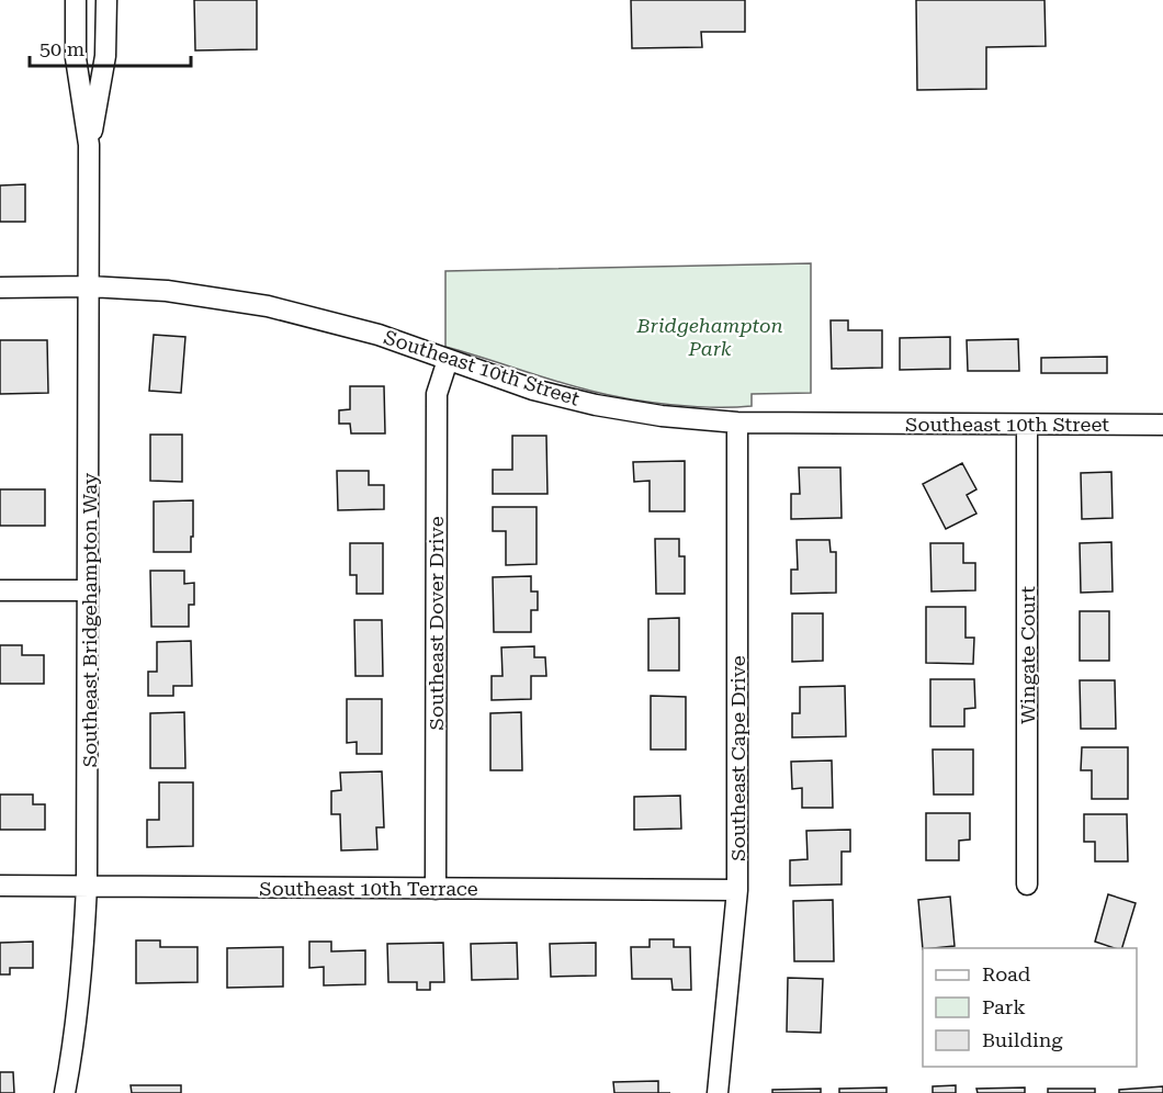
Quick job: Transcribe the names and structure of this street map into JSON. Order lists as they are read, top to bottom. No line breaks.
{"streets":{"street":["Southeast 10th Street","Southeast Bridgehampton Way","Southeast Dover Drive","Wingate Court","Southeast Cape Drive","Southeast 10th Terrace"]},"crossings":[["Southeast 10th Street","Southeast Bridgehampton Way"],["Southeast 10th Street","Southeast Dover Drive"],["Southeast 10th Street","Wingate Court"],["Southeast 10th Street","Southeast Cape Drive"],["Southeast Bridgehampton Way","Southeast 10th Terrace"],["Southeast Dover Drive","Southeast 10th Terrace"],["Southeast Cape Drive","Southeast 10th Terrace"]],"parks":["Bridgehampton Park"],"legend":["Road","Park","Building"],"scale_bar":"50 m"}
